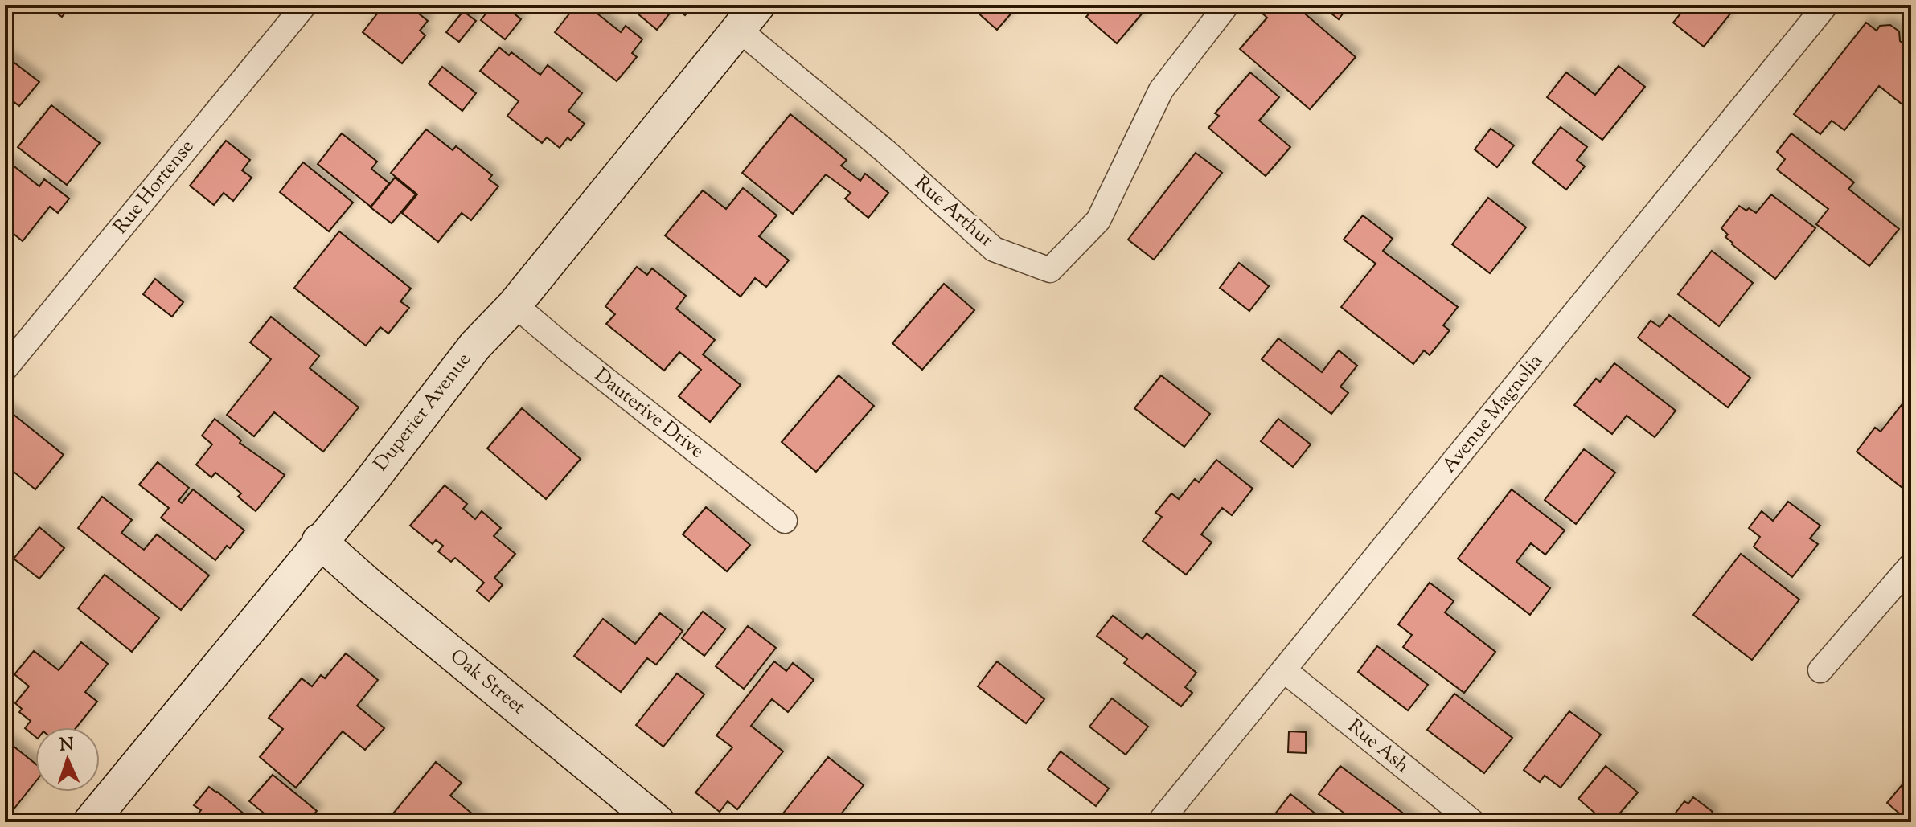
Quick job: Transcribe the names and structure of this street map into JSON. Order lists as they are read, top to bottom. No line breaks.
{"streets":{"main road":["Duperier Avenue","Oak Street"],"street":["Rue Hortense","Rue Arthur","Dauterive Drive","Avenue Magnolia","Rue Ash"]},"crossings":[["Rue Arthur","Duperier Avenue"],["Duperier Avenue","Dauterive Drive"],["Duperier Avenue","Oak Street"],["Avenue Magnolia","Rue Ash"]],"north":"top"}
